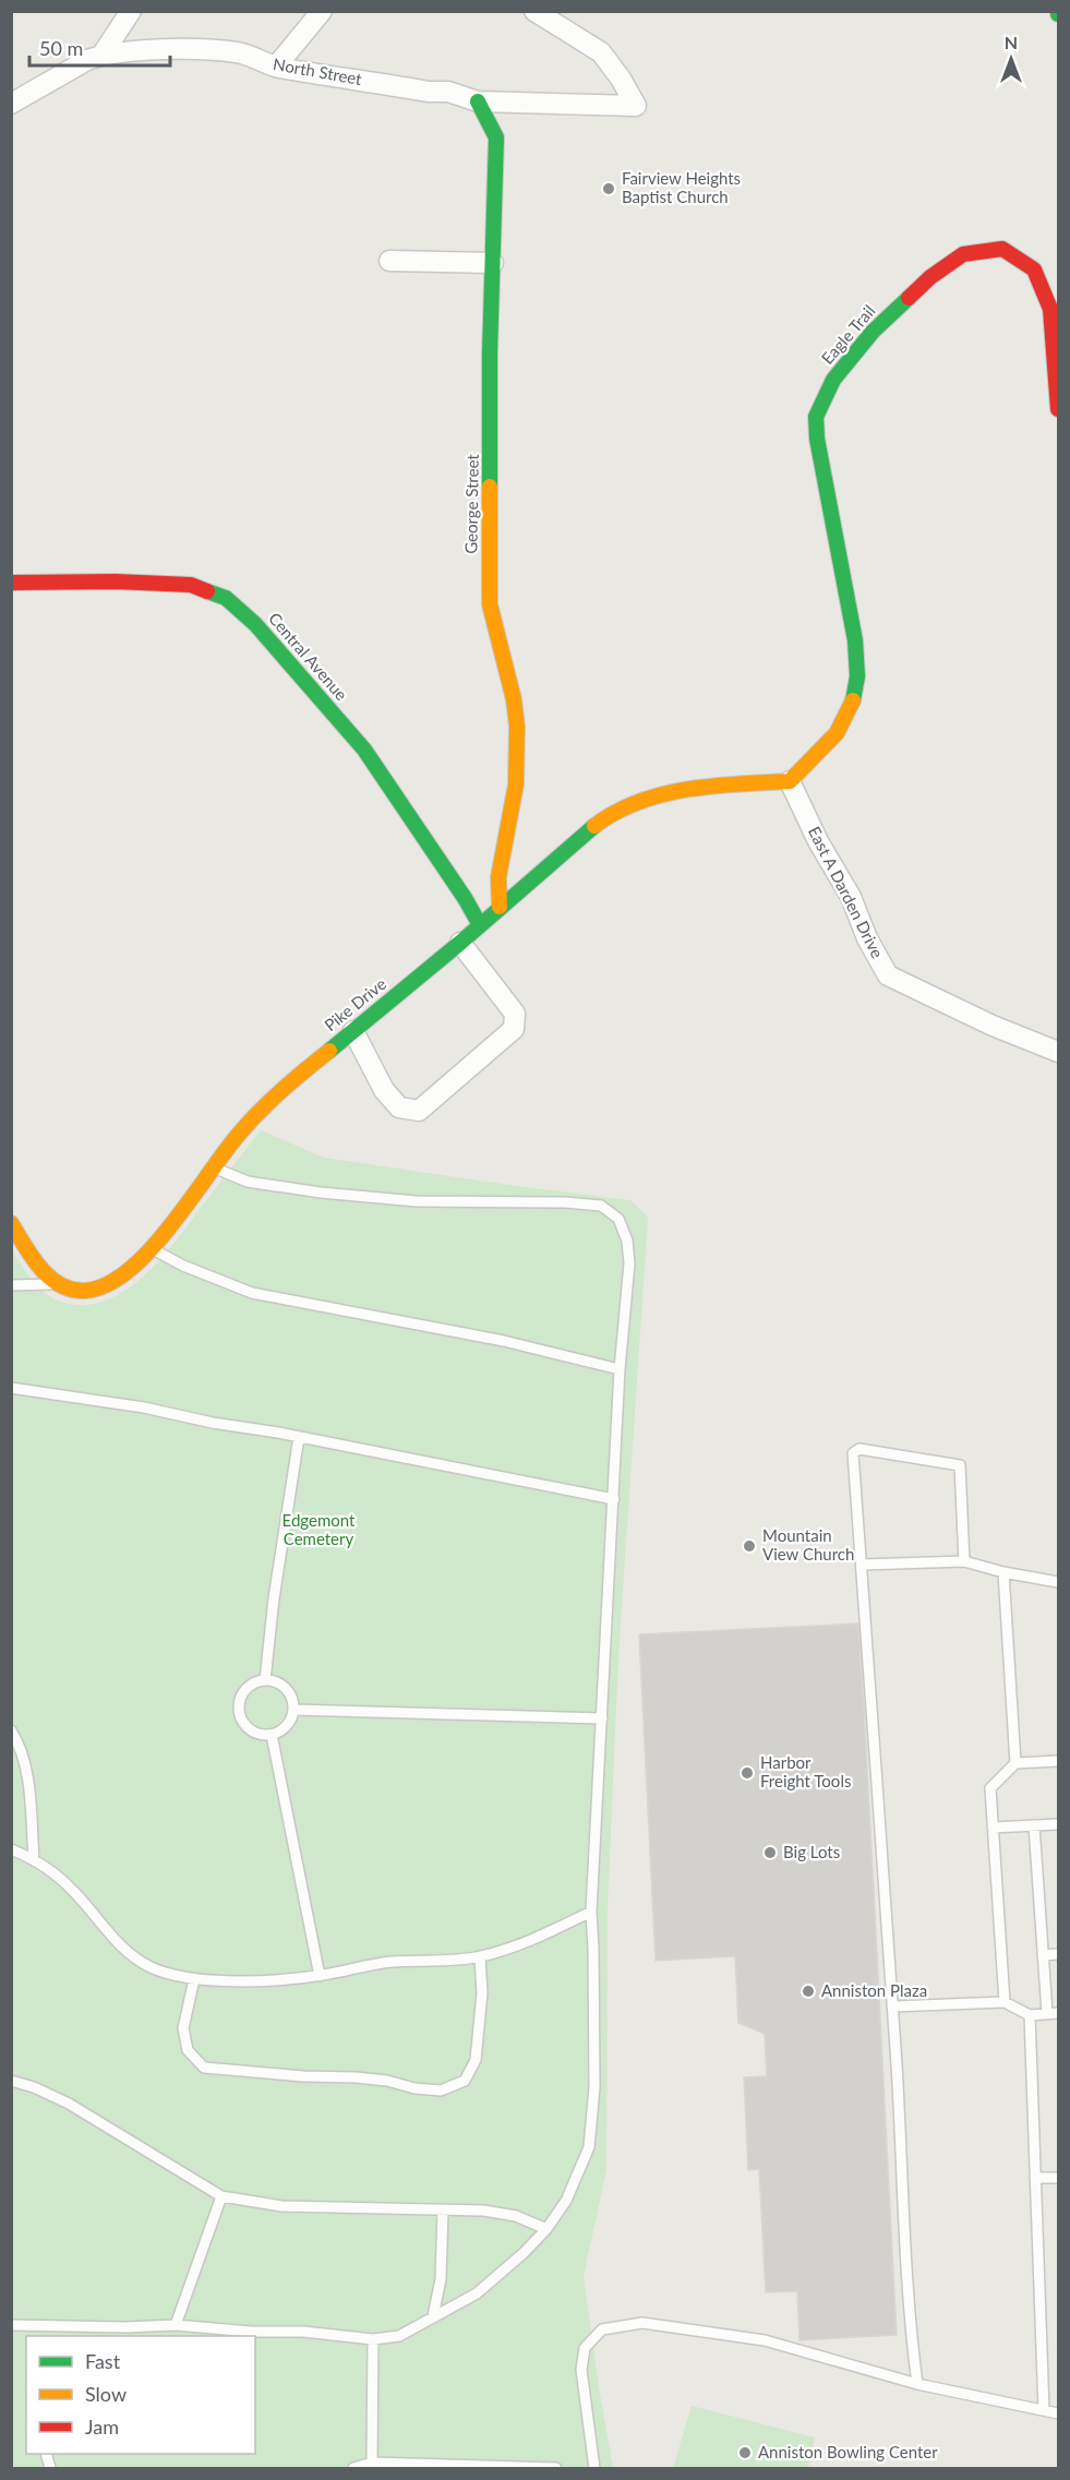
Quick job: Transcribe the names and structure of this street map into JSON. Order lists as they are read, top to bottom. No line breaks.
{"streets":{"street":["North Street","Eagle Trail","George Street","Central Avenue","East A Darden Drive","Pike Drive"]},"crossings":[["North Street","George Street"],["Eagle Trail","East A Darden Drive"],["Eagle Trail","Pike Drive"],["George Street","Pike Drive"],["Central Avenue","Pike Drive"],["East A Darden Drive","Pike Drive"]],"parks":["Edgemont Cemetery"],"places":["Fairview Heights Baptist Church","Mountain View Church","Harbor Freight Tools","Big Lots","Anniston Plaza","Anniston Bowling Center"],"legend":["Fast","Slow","Jam"],"scale_bar":"50 m","north":"top"}
